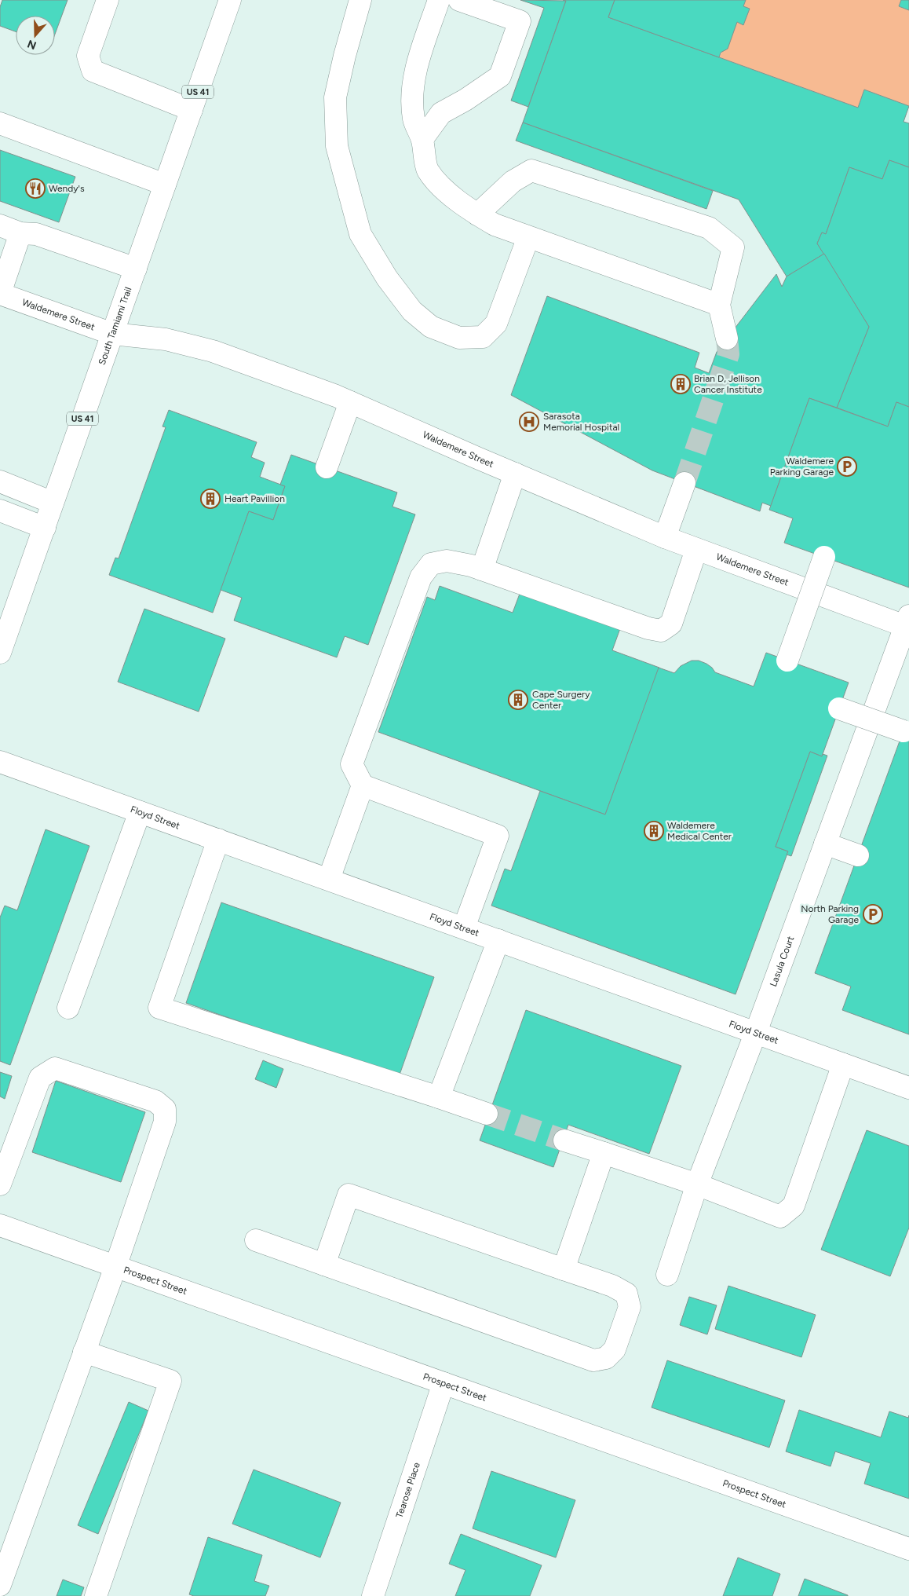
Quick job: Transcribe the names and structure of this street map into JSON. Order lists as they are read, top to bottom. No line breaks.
{"streets":{"street":["US 41","Waldemere Street","South Tamiami Trail","Floyd Street","Lasula Court","Prospect Street","Tearose Place"]},"crossings":[["Waldemere Street","South Tamiami Trail"],["Waldemere Street","Lasula Court"],["Floyd Street","Lasula Court"],["Prospect Street","Tearose Place"]],"places":{"restaurant":["Wendy's"],"building":["Brian D, Jellison Cancer Institute","Heart Pavillion","Cape Surgery Center","Waldemere Medical Center"],"hospital":["Sarasota Memorial Hospital"],"parking":["Waldemere Parking Garage","North Parking Garage"]},"north":"bottom"}
